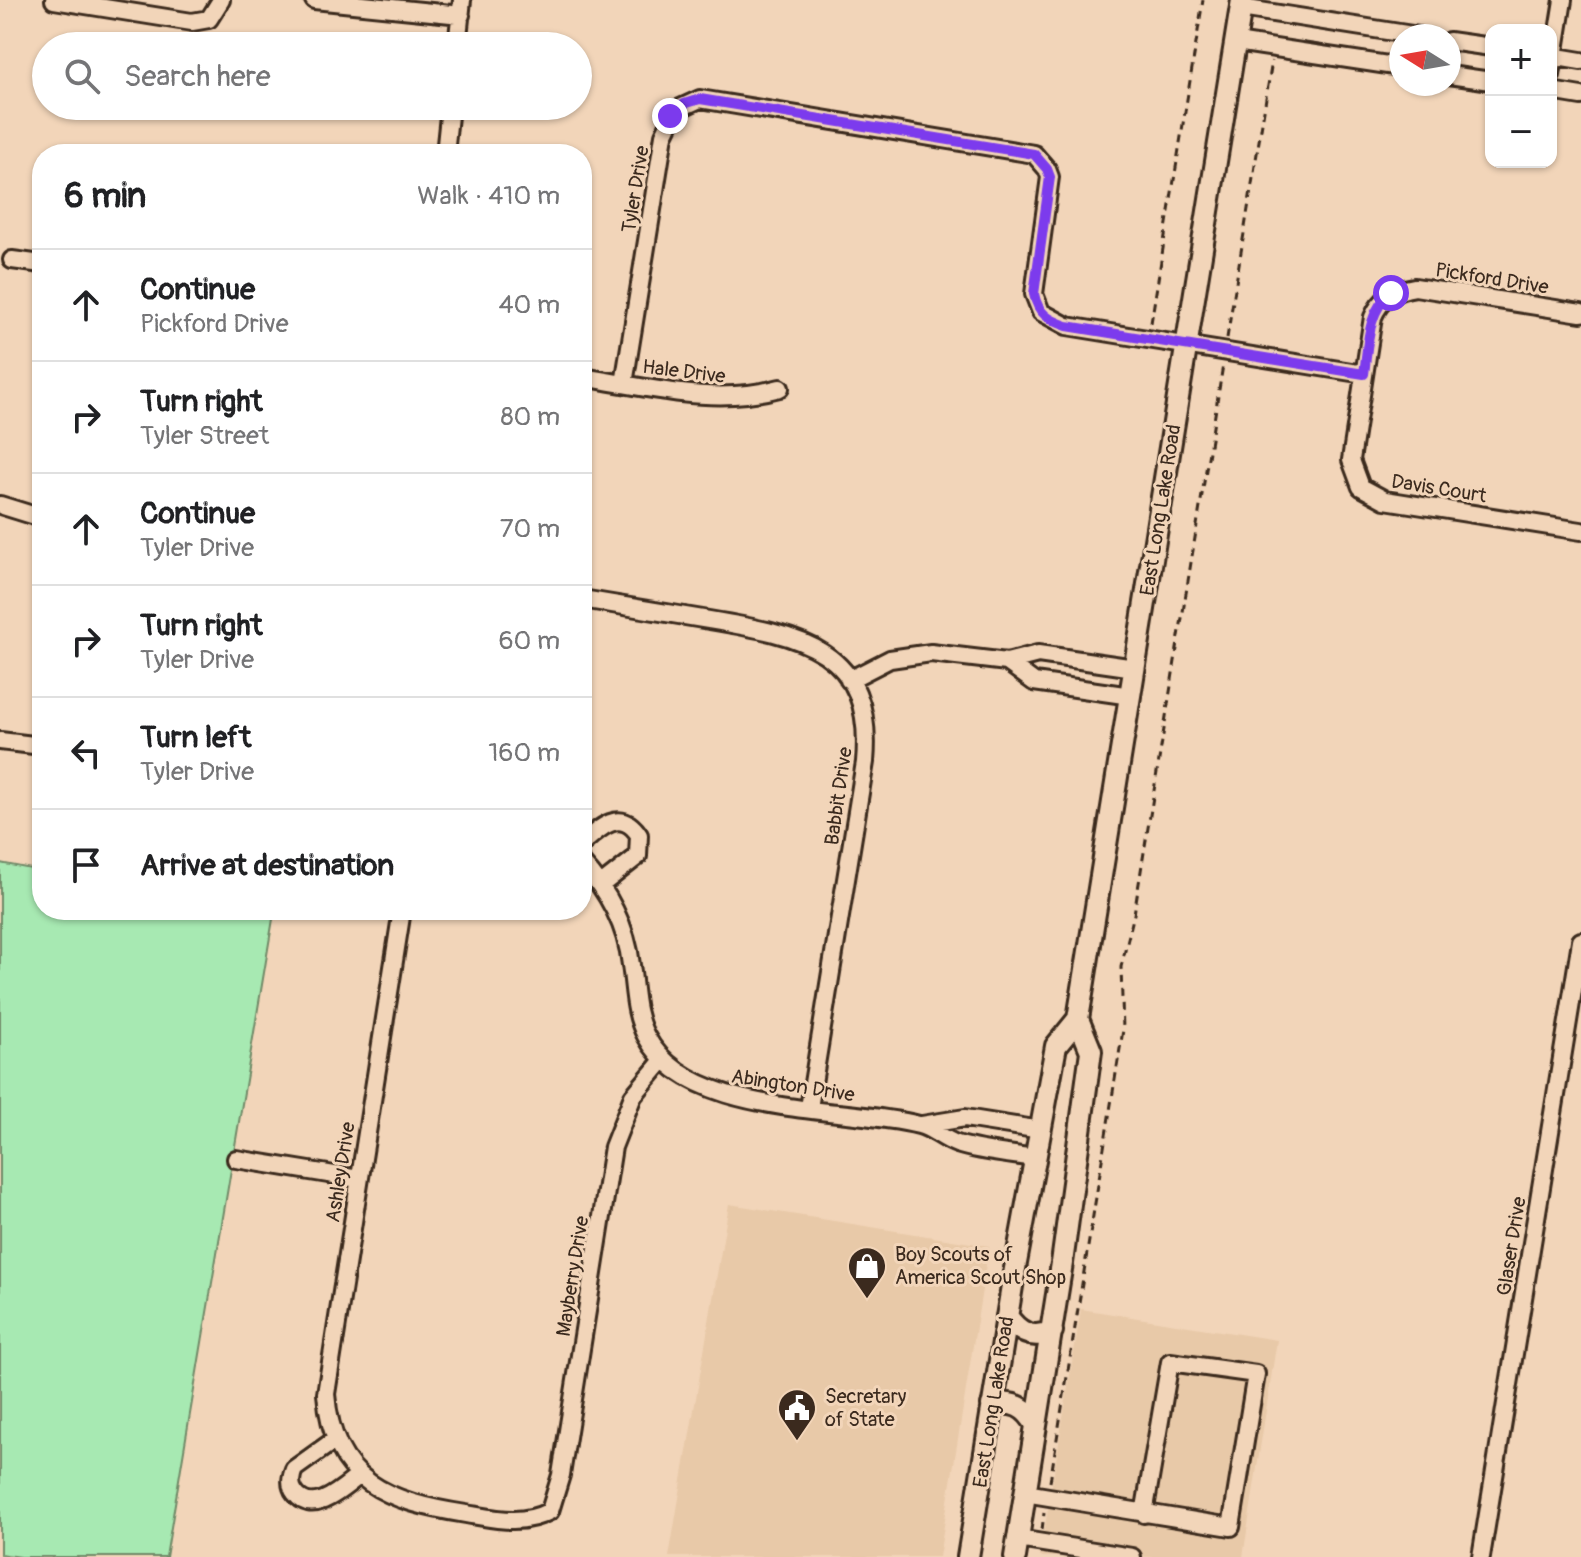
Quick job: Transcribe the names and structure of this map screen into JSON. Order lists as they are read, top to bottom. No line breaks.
{"streets":{"main road":["East Long Lake Road"],"street":["Tyler Drive","Pickford Drive","Hale Drive","Davis Court","Babbit Drive","Abington Drive","Ashley Drive","Glaser Drive","Mayberry Drive"]},"crossings":[["Tyler Drive","Pickford Drive"],["Tyler Drive","Hale Drive"],["Tyler Drive","Davis Court"],["Tyler Drive","East Long Lake Road"],["Pickford Drive","Davis Court"],["East Long Lake Road","Abington Drive"],["Babbit Drive","Abington Drive"],["Abington Drive","Mayberry Drive"],["Ashley Drive","Mayberry Drive"]],"places":{"shop":["Boy Scouts of America Scout Shop"],"public building":["Secretary of State"]},"north":"left","page":{"map_buttons":["+","−"],"search":"Search here","heading":["6 min","Walk · 410 m"],"list":[["Continue","Pickford Drive","40 m"],["Turn right","Tyler Street","80 m"],["Continue","Tyler Drive","70 m"],["Turn right","Tyler Drive","60 m"],["Turn left","Tyler Drive","160 m"],"Arrive at destination"]}}
